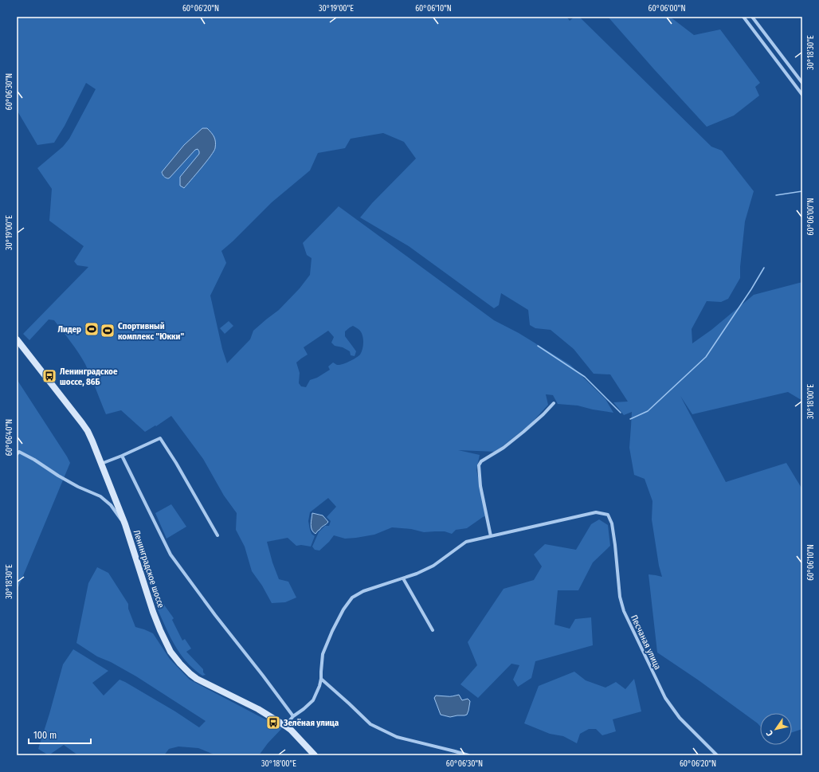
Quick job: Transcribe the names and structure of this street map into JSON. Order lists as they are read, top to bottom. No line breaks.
{"streets":{"main road":["Ленинградское шоссе"],"street":["Песчаная улица"]},"places":{"sports":["Лидер","Спортивный комплекс \"Юкки\""],"bus stop":["Ленинградское шоссе, 86Б","Зелёная улица"]},"scale_bar":"100 m","north":"bottom left","coordinates":["60°06'20\"N","30°19'00\"E","60°06'10\"N","60°06'00\"N","30°18'30\"E","60°06'30\"N","30°18'00\"E","60°06'40\"N"]}
